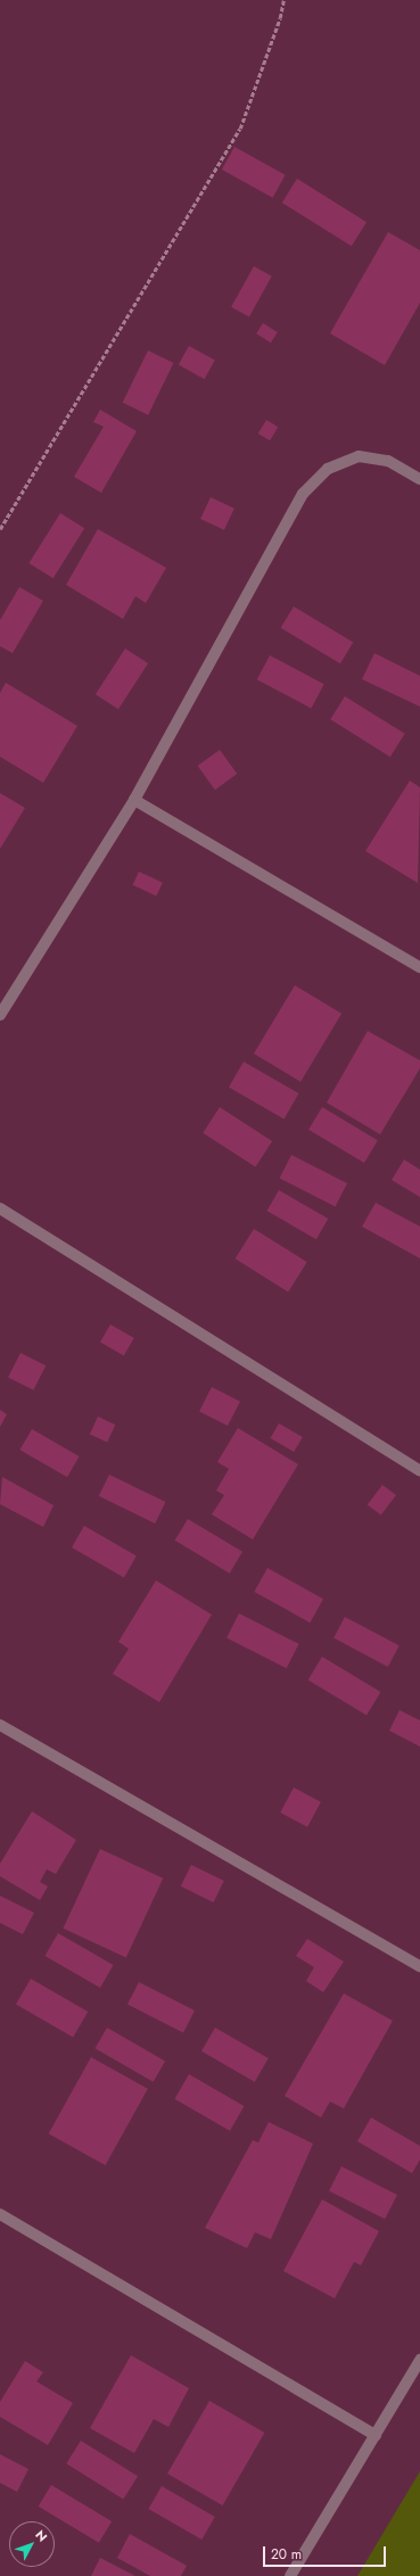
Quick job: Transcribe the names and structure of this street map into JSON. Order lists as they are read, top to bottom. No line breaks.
{"scale_bar":"20 m","north":"top right"}
